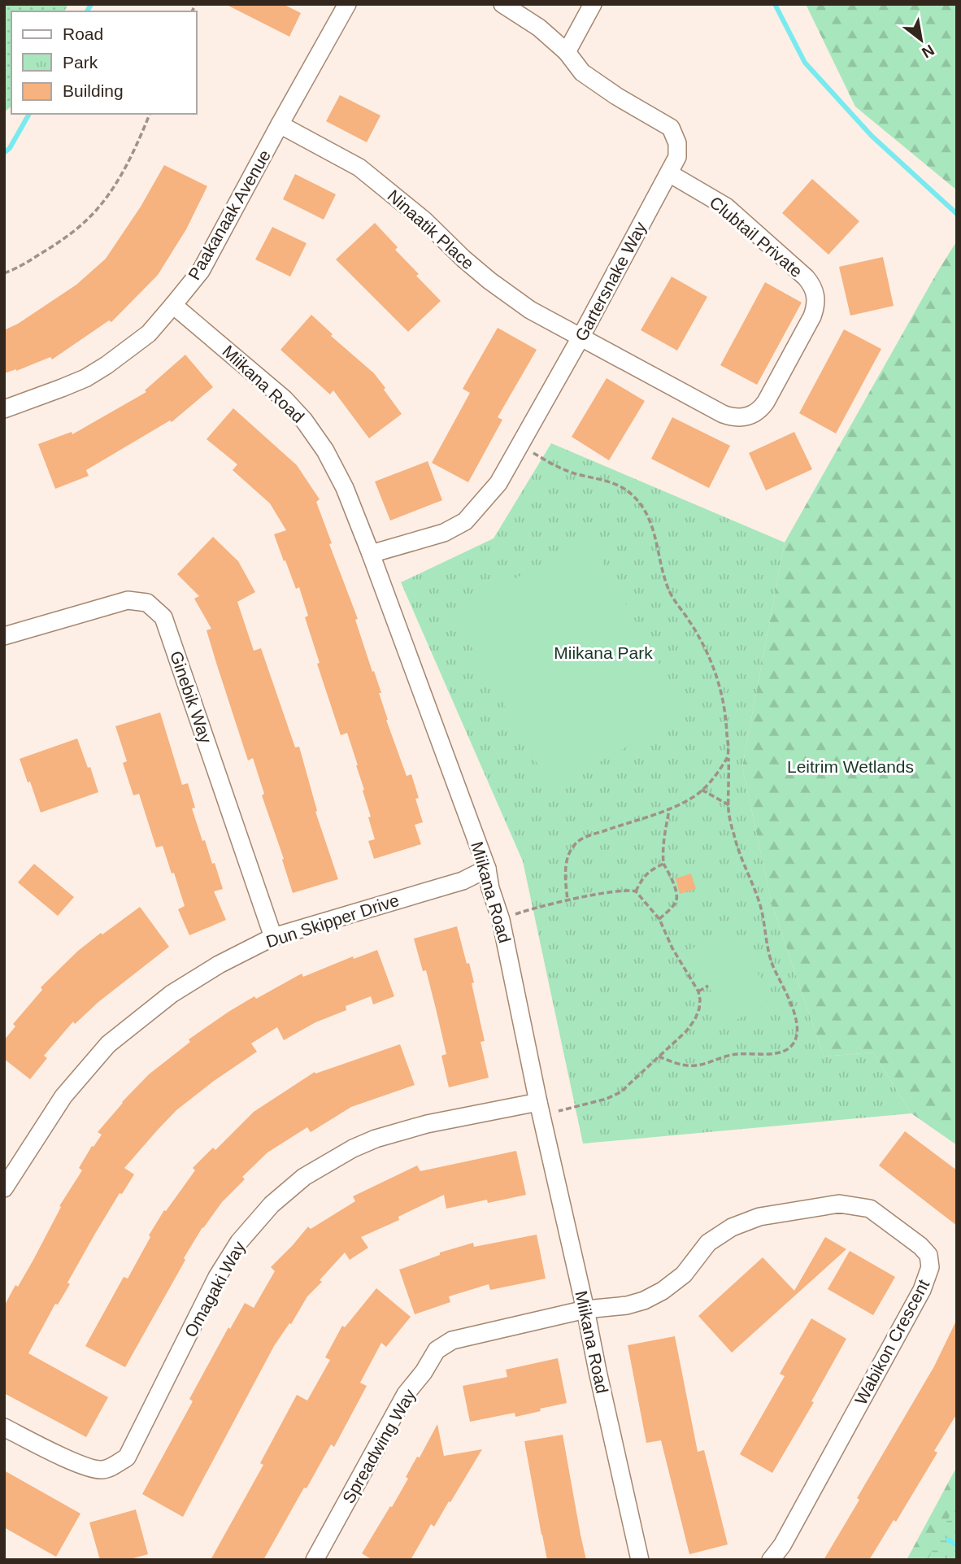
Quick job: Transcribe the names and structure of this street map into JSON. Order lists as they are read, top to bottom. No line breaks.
{"streets":{"street":["Paakanaak Avenue","Ninaatik Place","Clubtail Private","Gartersnake Way","Miikana Road","Ginebik Way","Dun Skipper Drive","Omagaki Way","Wabikon Crescent","Spreadwing Way"]},"crossings":[["Paakanaak Avenue","Ninaatik Place"],["Paakanaak Avenue","Miikana Road"],["Ninaatik Place","Clubtail Private"],["Ninaatik Place","Gartersnake Way"],["Clubtail Private","Gartersnake Way"],["Gartersnake Way","Miikana Road"],["Miikana Road","Dun Skipper Drive"],["Miikana Road","Omagaki Way"],["Miikana Road","Wabikon Crescent"],["Miikana Road","Spreadwing Way"],["Ginebik Way","Dun Skipper Drive"],["Wabikon Crescent","Spreadwing Way"]],"parks":["Miikana Park","Leitrim Wetlands"],"legend":["Road","Park","Building"],"north":"bottom right"}
